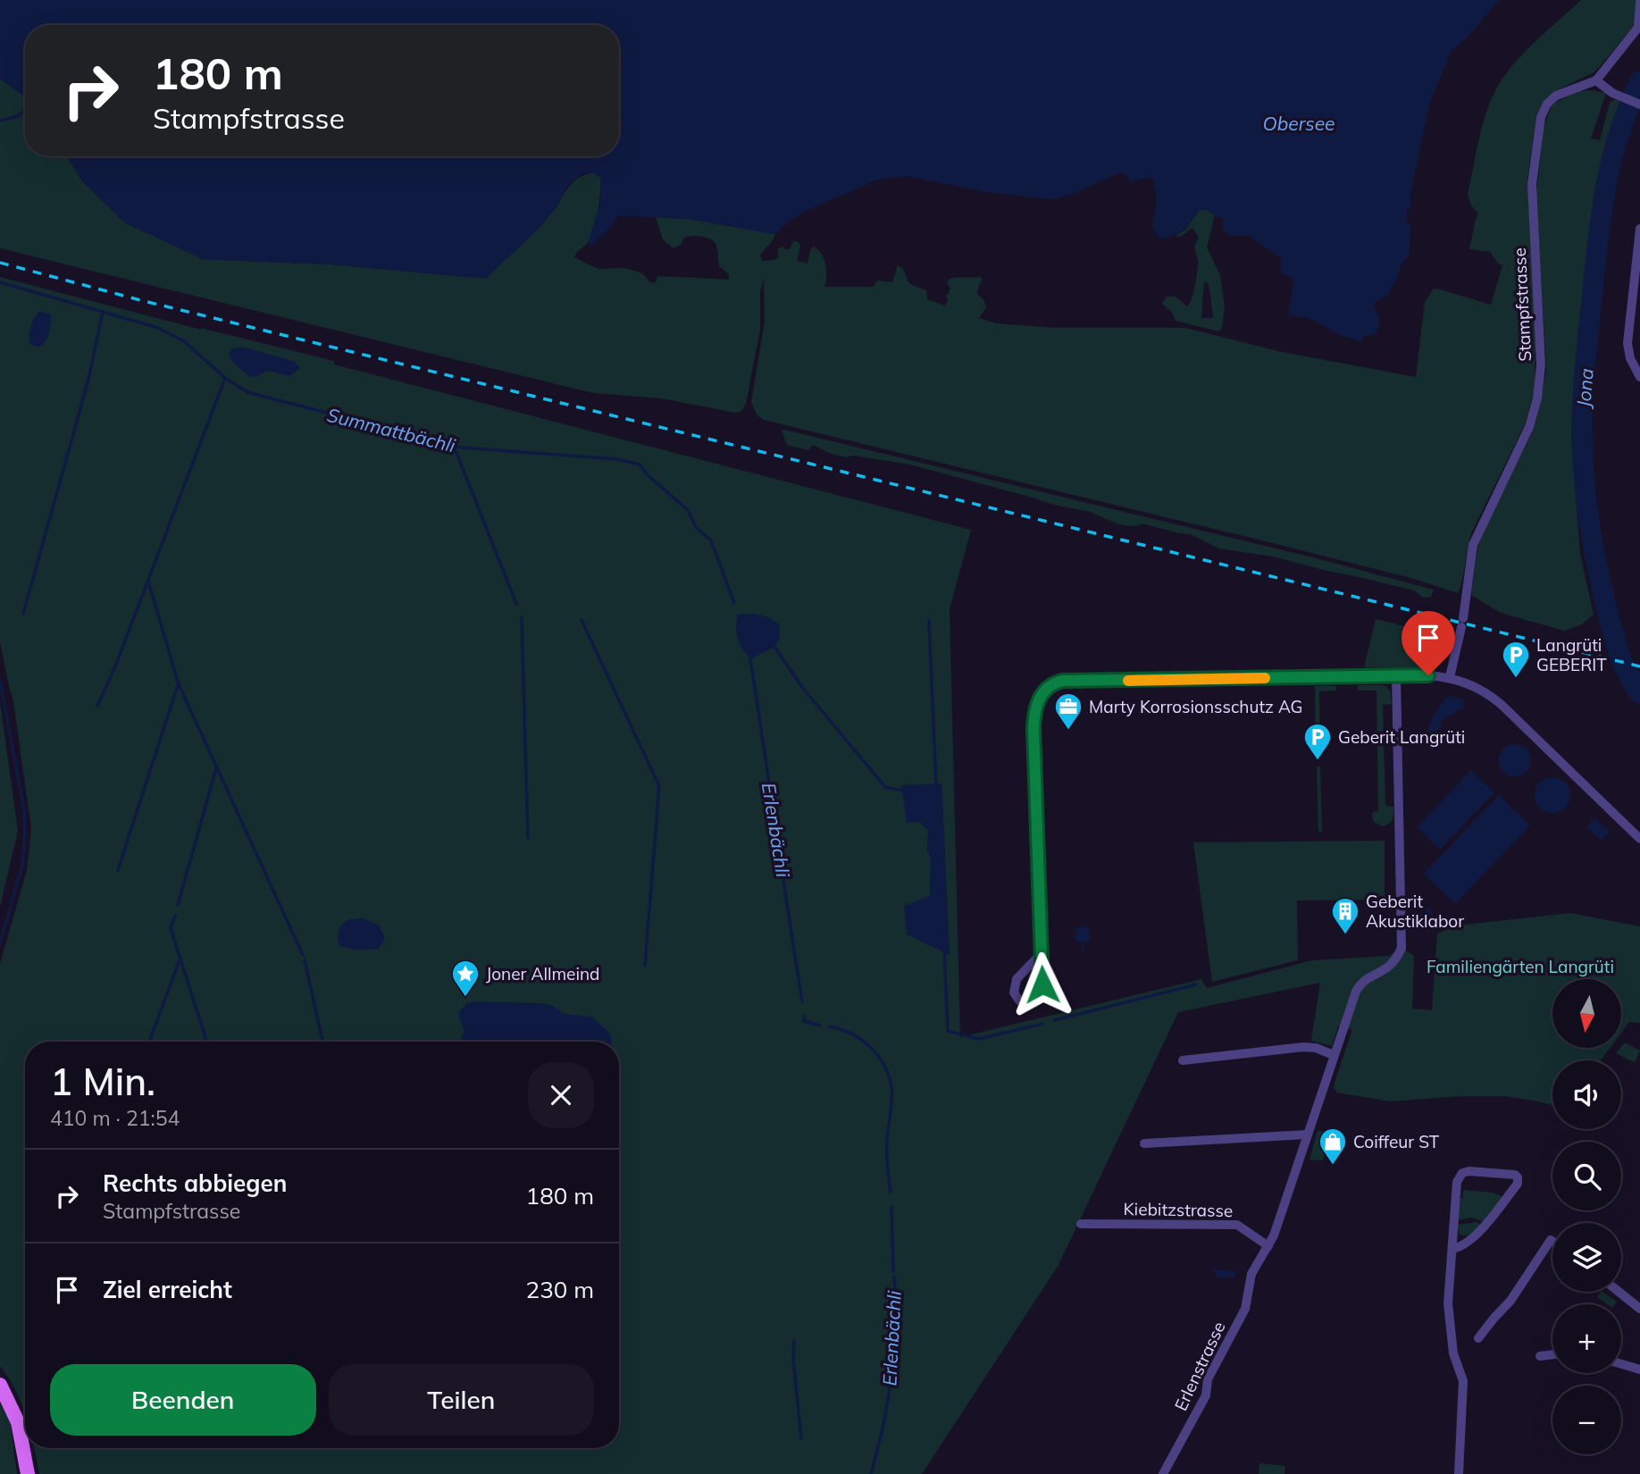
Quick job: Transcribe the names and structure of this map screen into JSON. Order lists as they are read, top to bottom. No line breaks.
{"streets":{"street":["Stampfstrasse","Kiebitzstrasse","Erlenstrasse"]},"crossings":[["Kiebitzstrasse","Erlenstrasse"]],"water":["Obersee","Jona","Summattbächli","Erlenbächli"],"parks":["Familiengärten Langrüti"],"places":{"parking":["Langrüti GEBERIT","Geberit Langrüti"],"office":["Marty Korrosionsschutz AG"],"building":["Geberit Akustiklabor"],"place":["Joner Allmeind"],"shop":["Coiffeur ST"]},"north":"bottom","page":{"turn":["180 m","Stampfstrasse"],"map_buttons":["+","−"],"heading":["1 Min.","410 m · 21:54"],"list":[{"name":"Rechts abbiegen","note":"Stampfstrasse","value":"180 m"},{"name":"Ziel erreicht","value":"230 m"}],"buttons":["Beenden","Teilen"]}}
